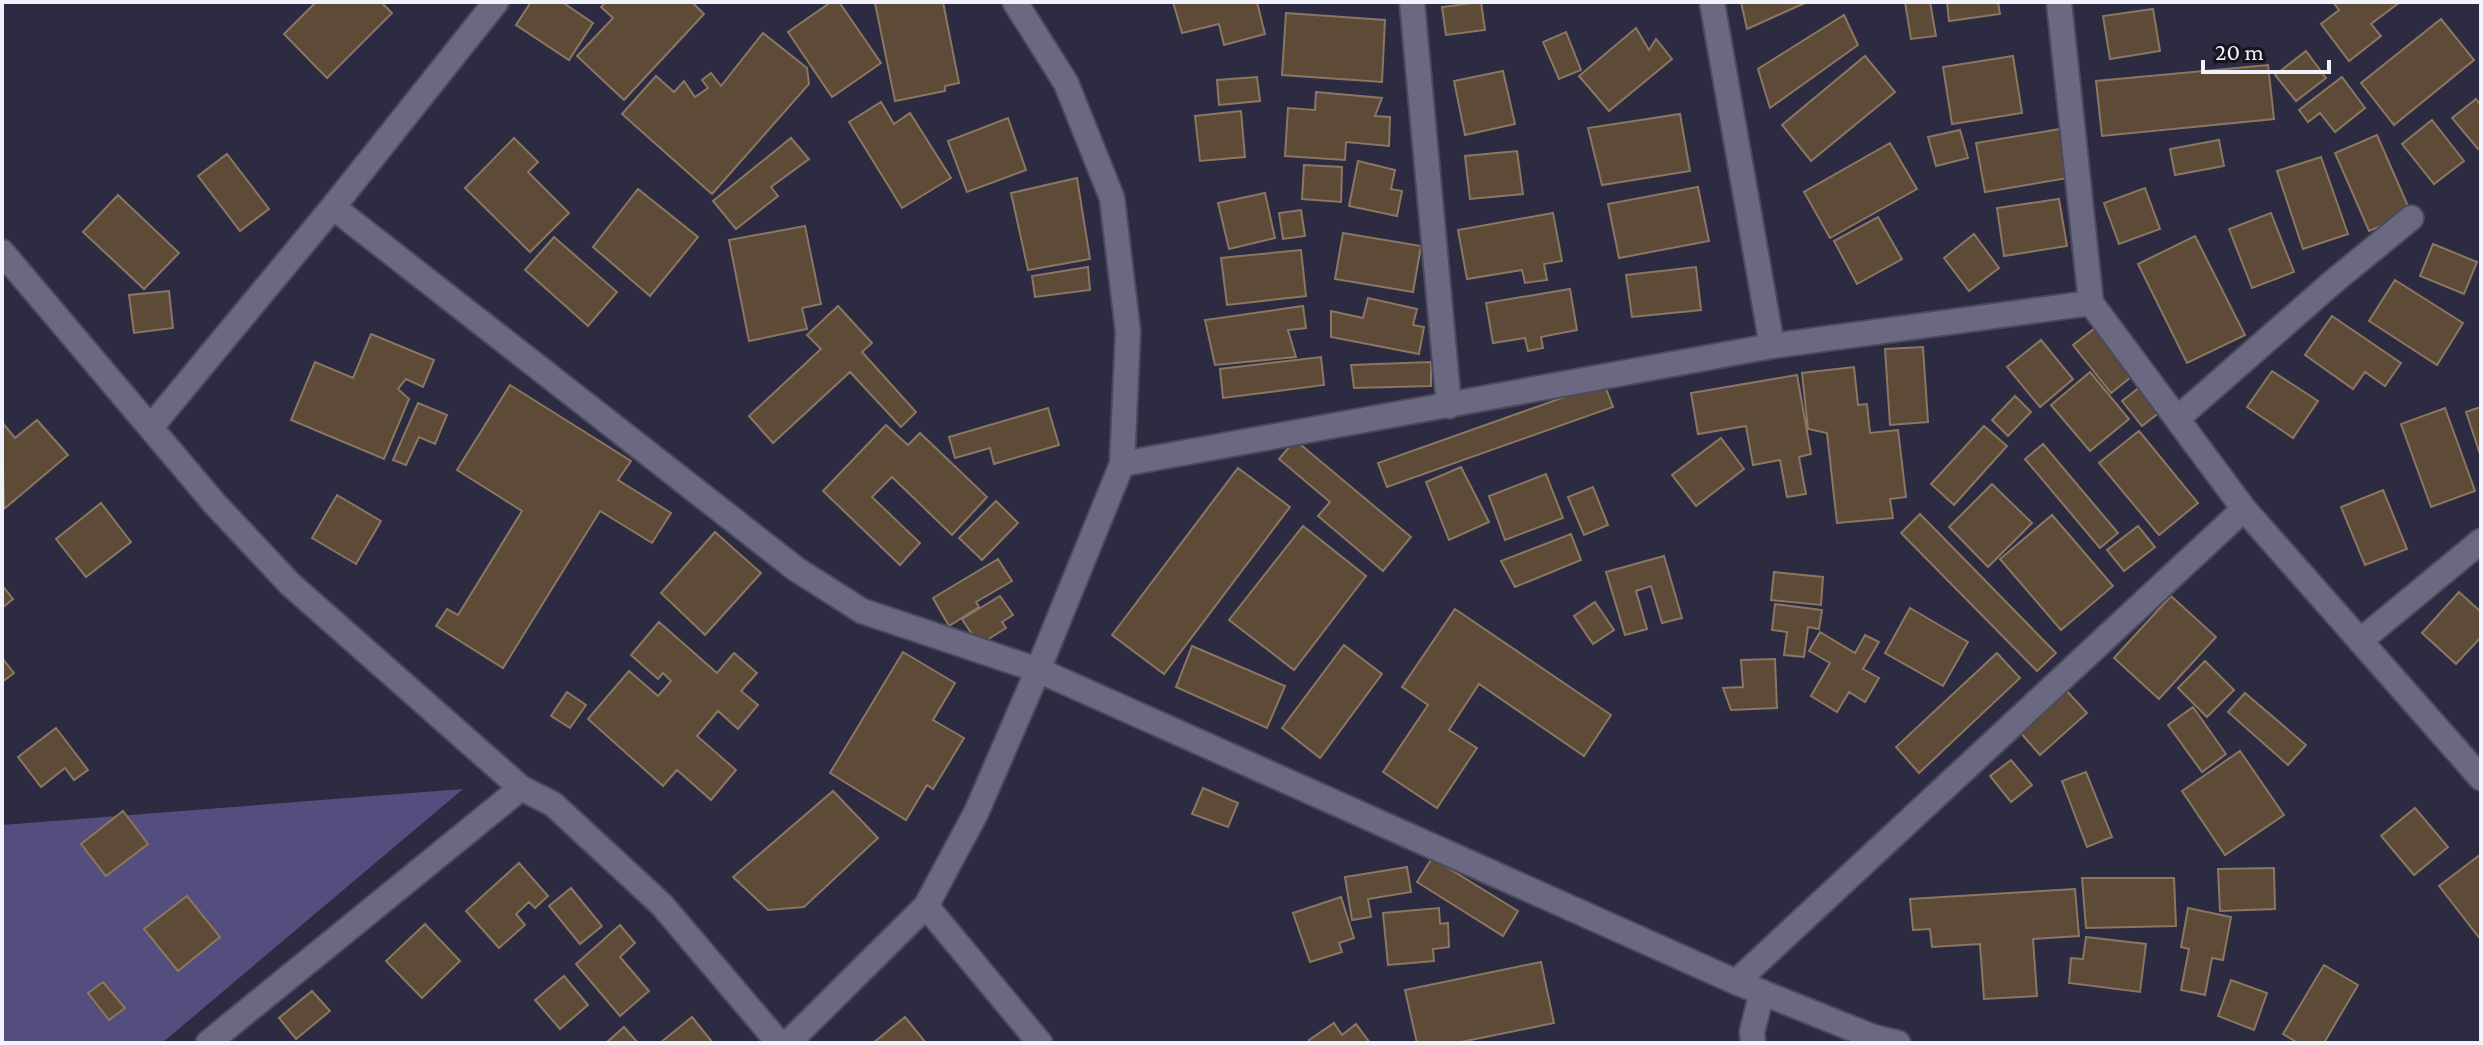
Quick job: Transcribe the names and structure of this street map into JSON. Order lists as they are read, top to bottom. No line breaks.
{"scale_bar":"20 m"}
